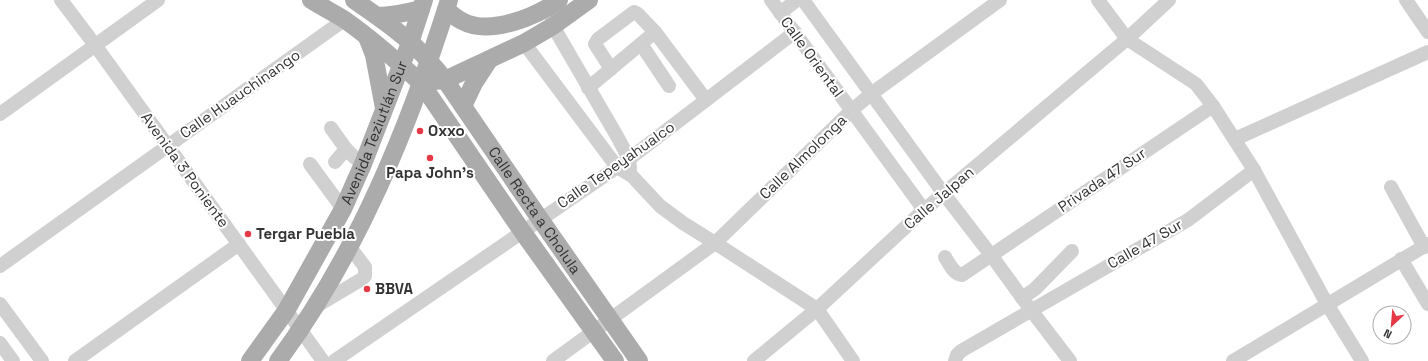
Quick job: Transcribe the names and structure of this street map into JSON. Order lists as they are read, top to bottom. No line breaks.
{"streets":{"main road":["Avenida Teziutlán Sur","Calle Recta a Cholula"],"street":["Calle Oriental","Calle Huauchinango","Calle Almolonga","Calle Tepeyahualco","Avenida 3 Poniente","Privada 47 Sur","Calle Jalpan","Calle 47 Sur"]},"crossings":[["Calle Oriental","Calle Almolonga"],["Calle Oriental","Calle Tepeyahualco"],["Calle Oriental","Privada 47 Sur"],["Calle Oriental","Calle Jalpan"],["Calle Oriental","Calle 47 Sur"],["Calle Huauchinango","Avenida 3 Poniente"],["Calle Huauchinango","Calle Recta a Cholula"],["Avenida Teziutlán Sur","Avenida 3 Poniente"],["Avenida Teziutlán Sur","Calle Recta a Cholula"],["Calle Almolonga","Calle Recta a Cholula"],["Calle Tepeyahualco","Calle Recta a Cholula"]],"places":["Oxxo","Papa John's","Tergar Puebla","BBVA"],"north":"bottom left"}
